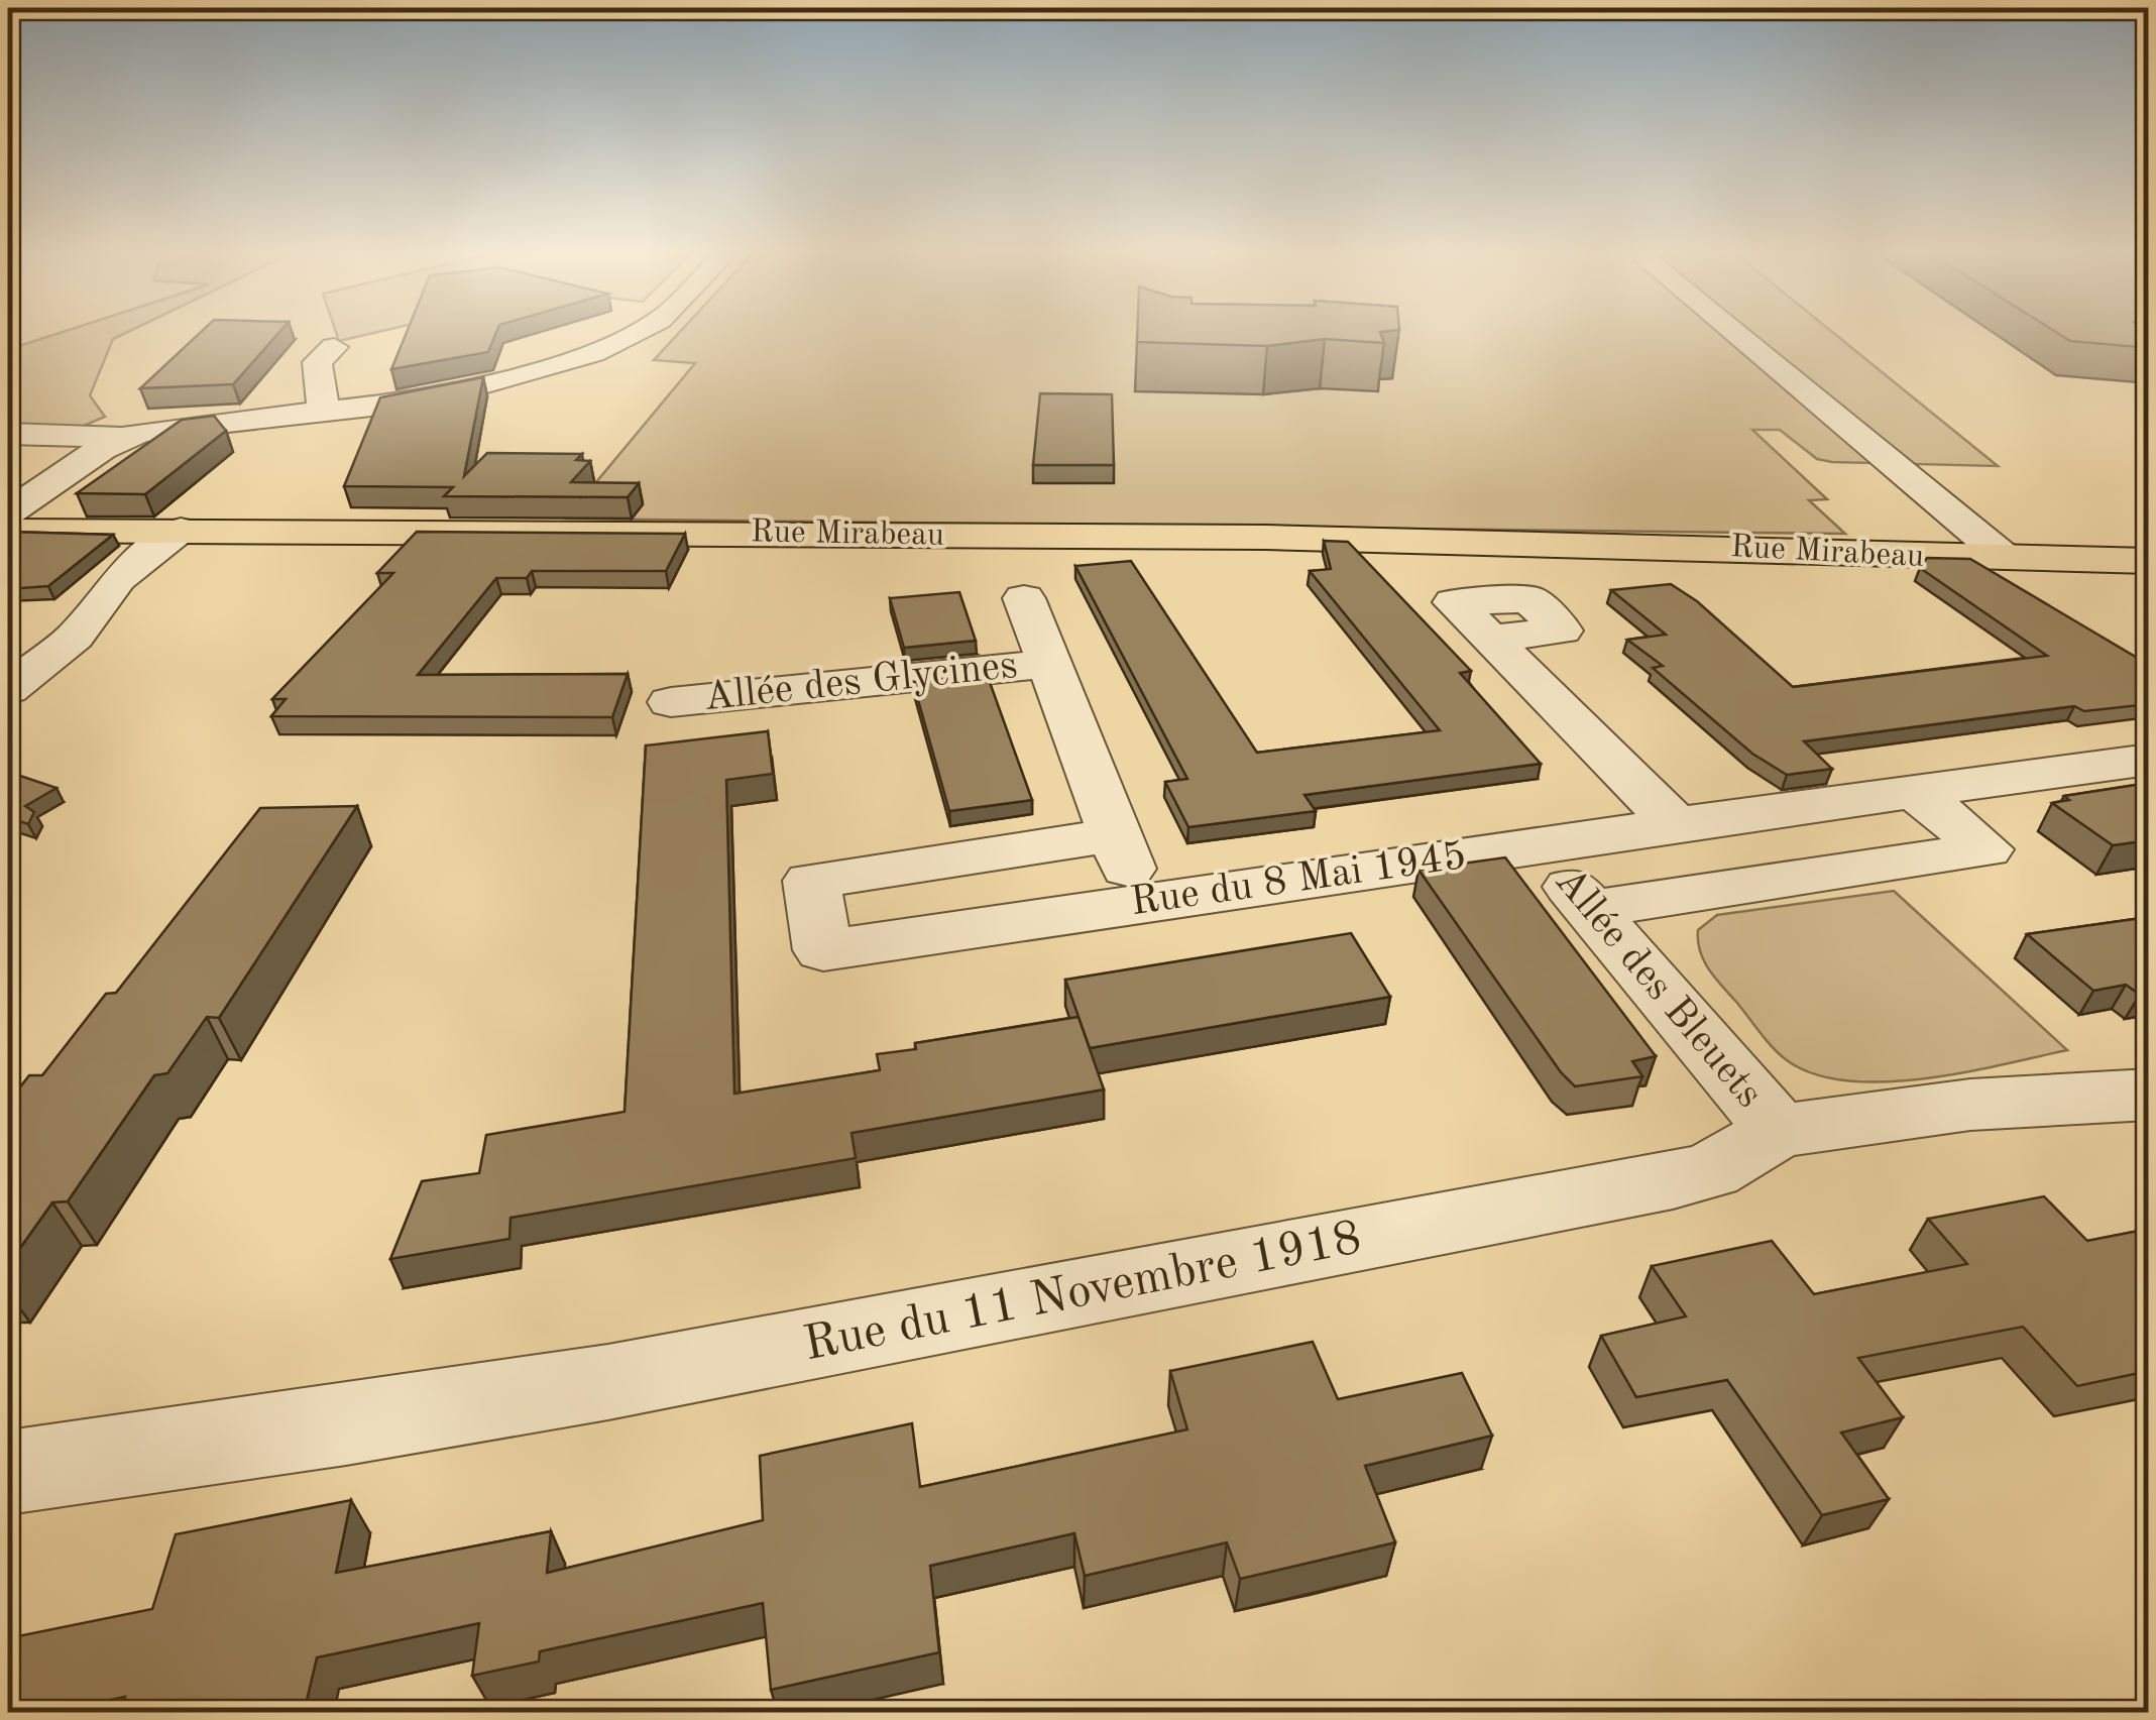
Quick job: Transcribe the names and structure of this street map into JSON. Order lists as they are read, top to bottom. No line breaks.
{"streets":{"main road":["Rue Mirabeau"],"street":["Allée des Glycines","Rue du 8 Mai 1945","Allée des Bleuets","Rue du 11 Novembre 1918"]},"crossings":[["Rue du 8 Mai 1945","Allée des Bleuets"],["Allée des Bleuets","Rue du 11 Novembre 1918"]]}
